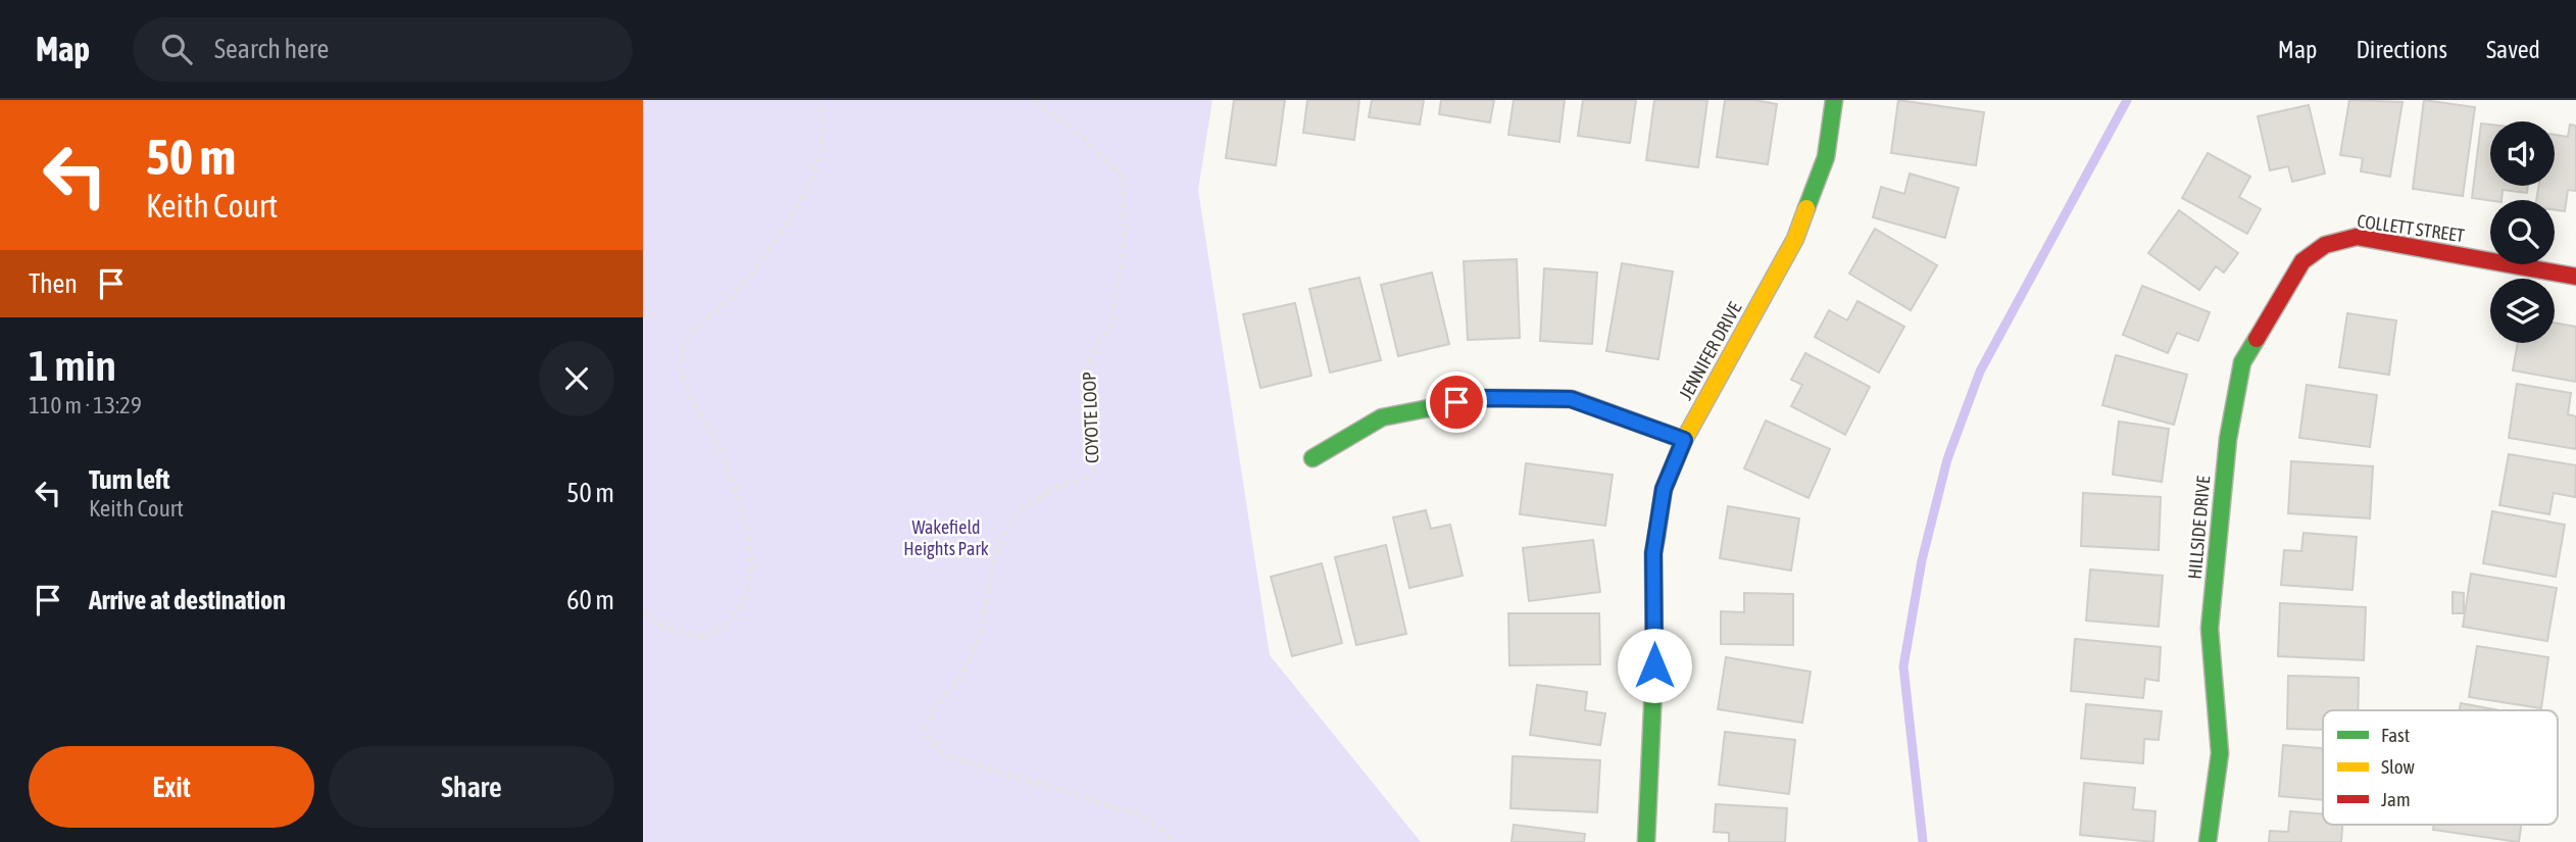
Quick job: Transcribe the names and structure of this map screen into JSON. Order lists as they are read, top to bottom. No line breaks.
{"streets":{"street":["COLLETT STREET","JENNIFER DRIVE","HILLSIDE DRIVE"],"path":["COYOTE LOOP"]},"crossings":[["COLLETT STREET","HILLSIDE DRIVE"]],"parks":["Wakefield Heights Park"],"legend":["Fast","Slow","Jam"],"page":{"header":"Map","search":"Search here","nav":["Map","Directions","Saved"],"turn":["50 m","Keith Court"],"then":"Then","heading":["1 min","110 m · 13:29"],"list":[{"name":"Turn left","note":"Keith Court","value":"50 m"},{"name":"Arrive at destination","value":"60 m"}],"buttons":["Exit","Share"]}}
